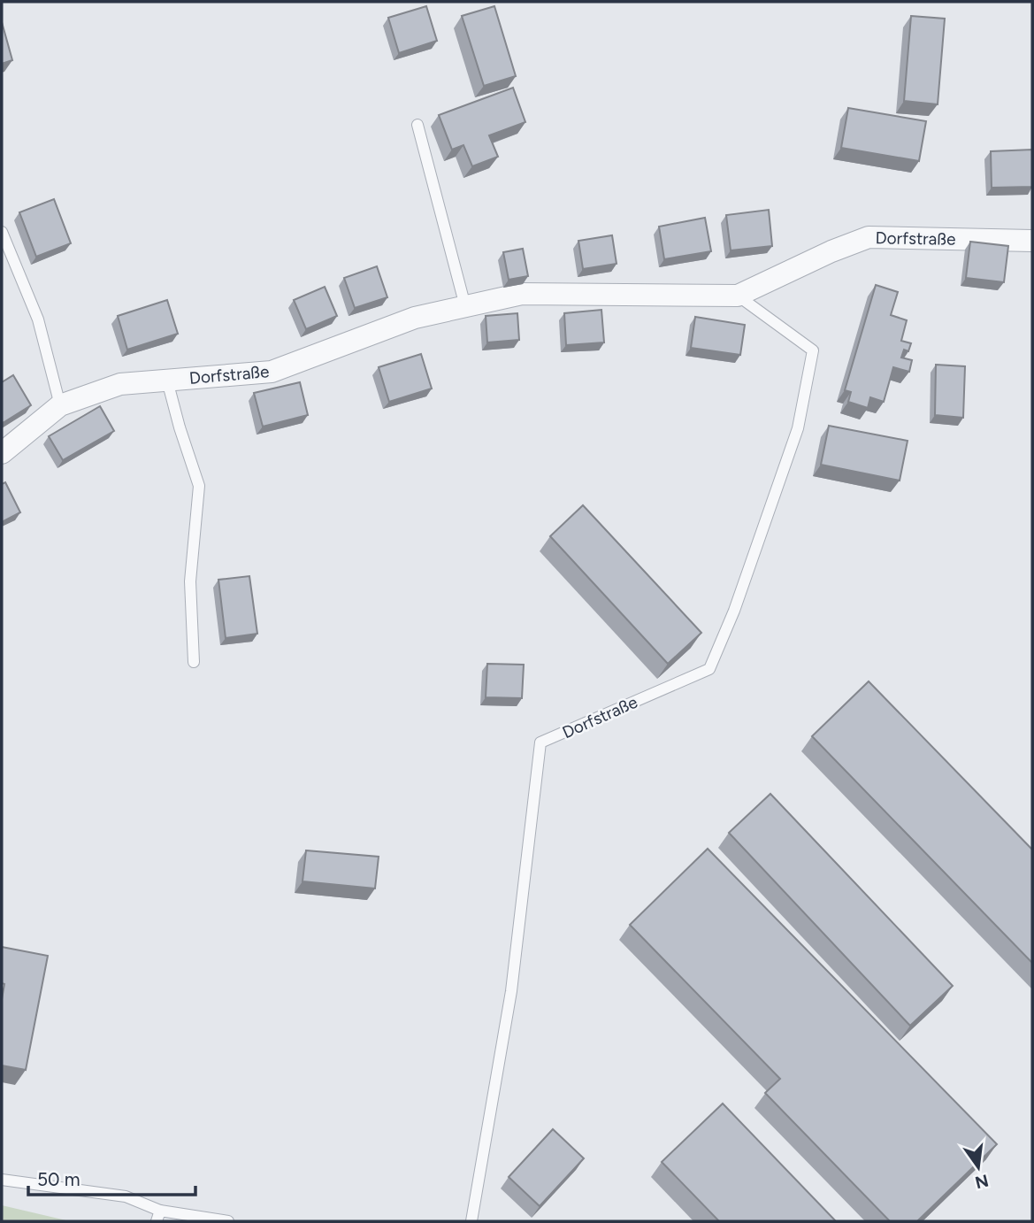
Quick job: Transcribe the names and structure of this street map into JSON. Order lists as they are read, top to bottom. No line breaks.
{"streets":{"street":["Dorfstraße"]},"scale_bar":"50 m","north":"bottom"}
